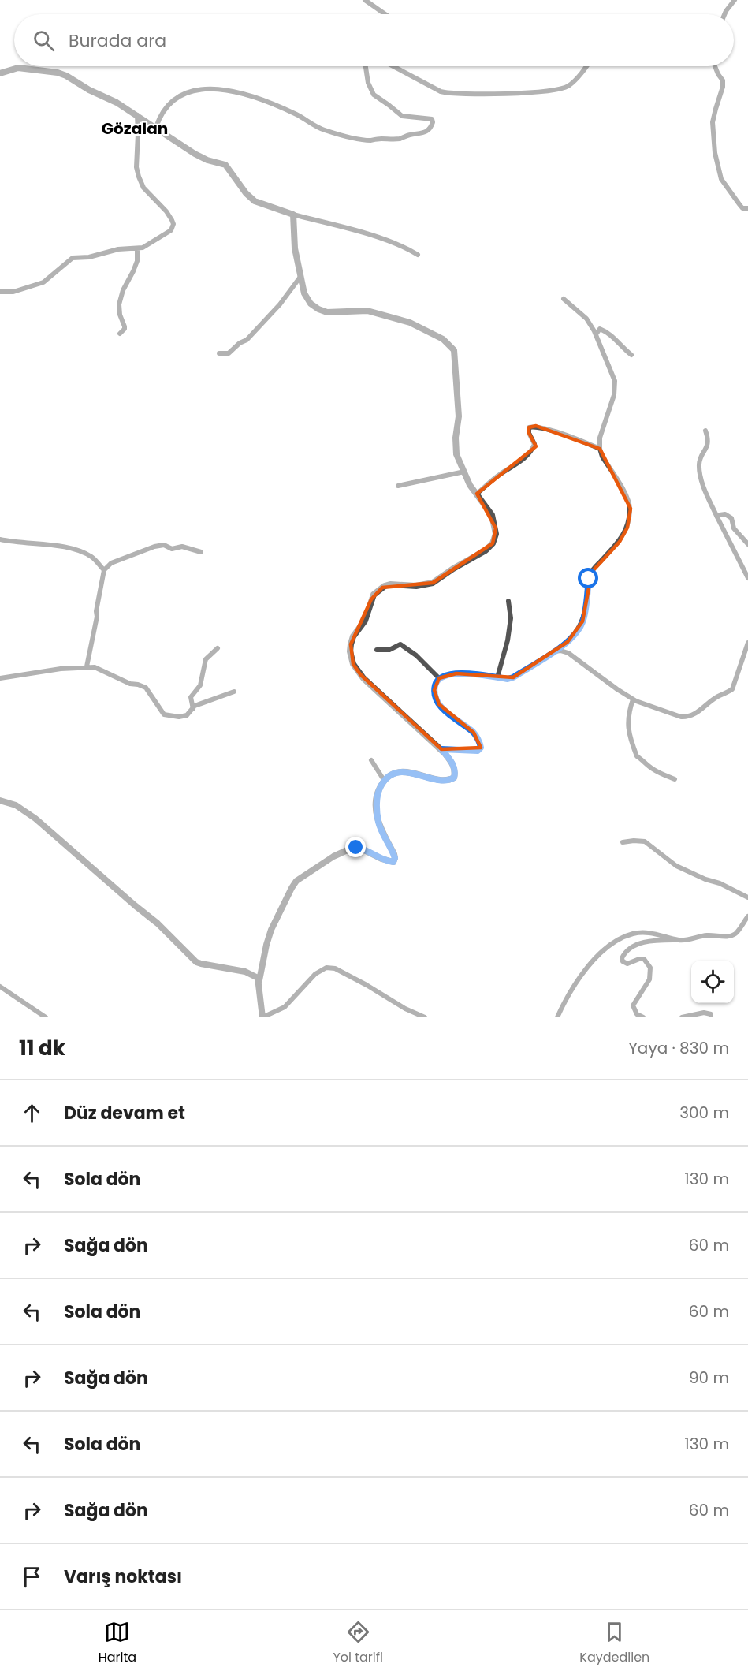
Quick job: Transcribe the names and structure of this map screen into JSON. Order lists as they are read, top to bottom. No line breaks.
{"districts":["Gözalan"],"page":{"search":"Burada ara","heading":["11 dk","Yaya · 830 m"],"list":[["Düz devam et","300 m"],["Sola dön","130 m"],["Sağa dön","60 m"],["Sola dön","60 m"],["Sağa dön","90 m"],["Sola dön","130 m"],["Sağa dön","60 m"],"Varış noktası"],"nav":["Harita","Yol tarifi","Kaydedilen"]}}
